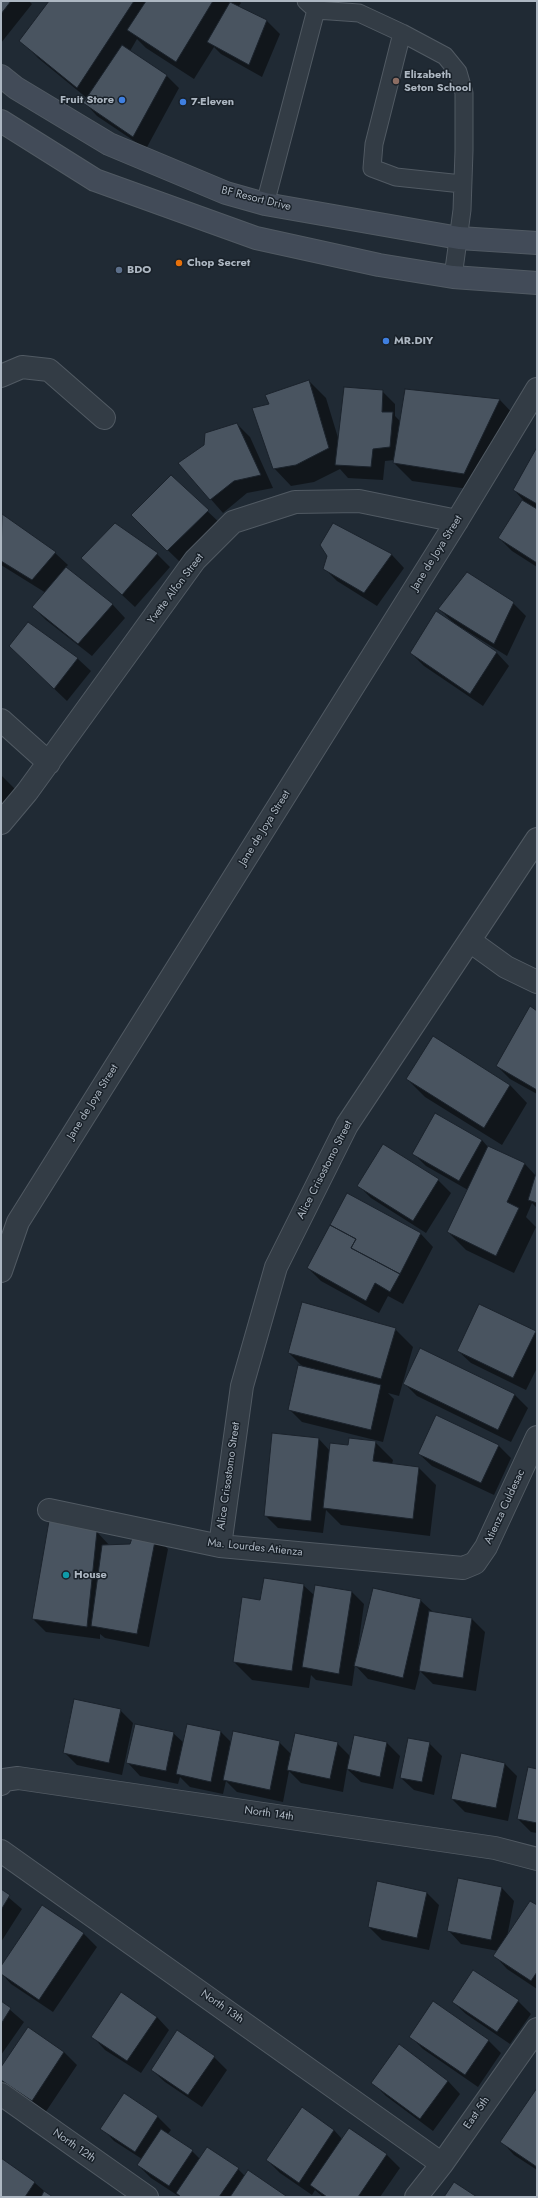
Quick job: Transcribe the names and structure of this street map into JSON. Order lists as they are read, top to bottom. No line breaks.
{"streets":{"main road":["BF Resort Drive"],"street":["Jane de Joya Street","Yvette Alfon Street","Alice Crisostomo Street","Atienza Culdesac","Ma. Lourdes Atienza","North 14th","North 13th","East 5th","North 12th"]},"crossings":[["Jane de Joya Street","Yvette Alfon Street"],["Alice Crisostomo Street","Ma. Lourdes Atienza"],["Atienza Culdesac","Ma. Lourdes Atienza"],["North 13th","East 5th"]],"places":["Elizabeth Seton School","Fruit Store","7-Eleven","Chop Secret","BDO","MR.DIY","House"]}
